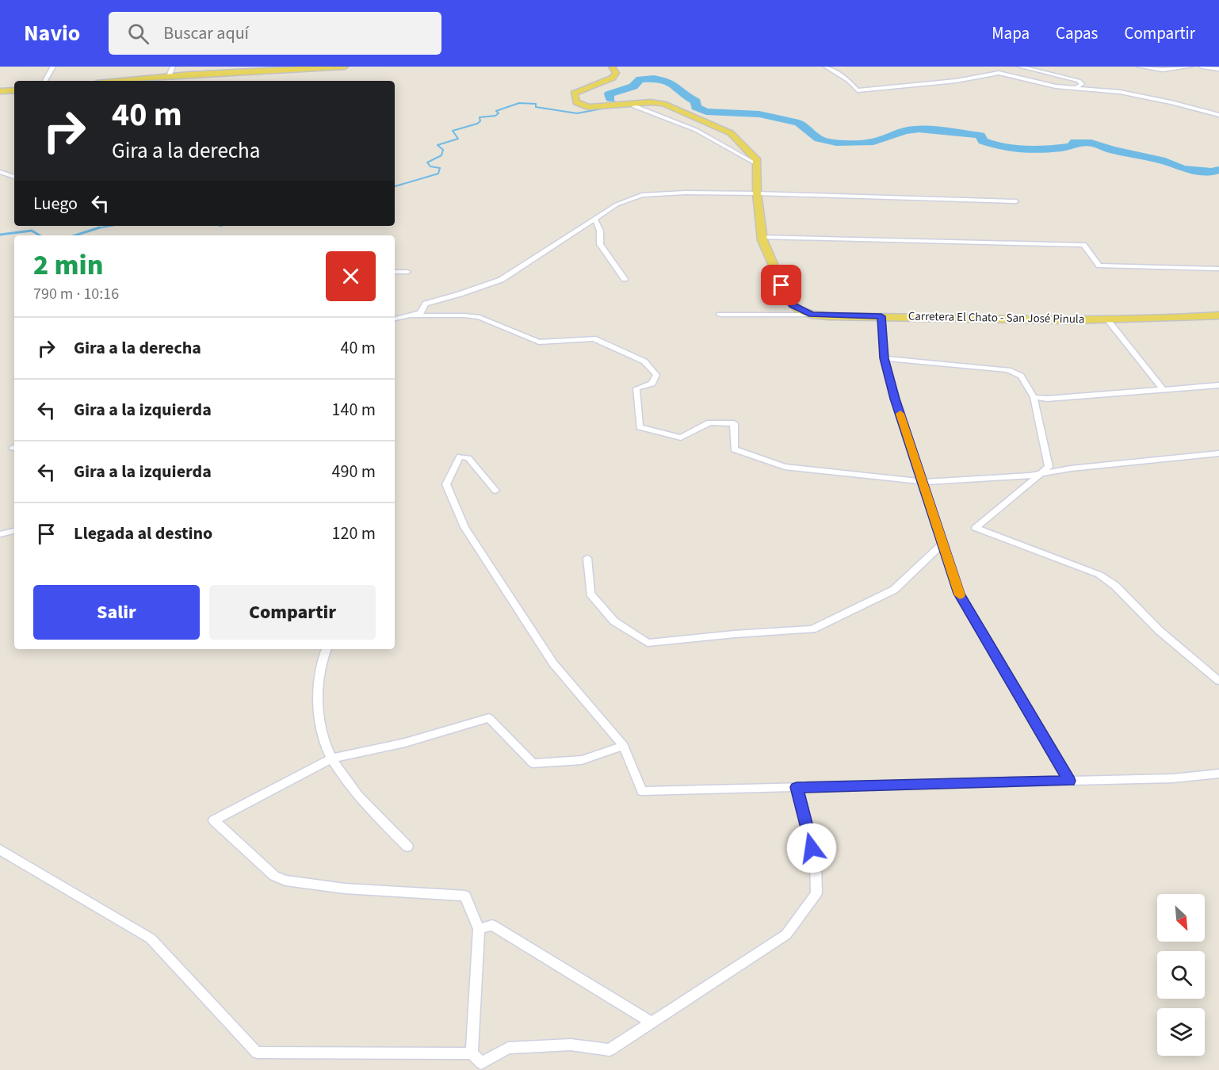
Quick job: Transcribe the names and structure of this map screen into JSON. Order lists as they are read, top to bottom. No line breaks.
{"streets":{"main road":["Carretera El Chato - San José Pinula"]},"north":"bottom right","page":{"header":"Navio","search":"Buscar aquí","nav":["Mapa","Capas","Compartir"],"turn":["40 m","Gira a la derecha"],"then":"Luego","heading":["2 min","790 m · 10:16"],"list":[{"name":"Gira a la derecha","value":"40 m"},{"name":"Gira a la izquierda","value":"140 m"},{"name":"Gira a la izquierda","value":"490 m"},{"name":"Llegada al destino","value":"120 m"}],"buttons":["Salir","Compartir"]}}
